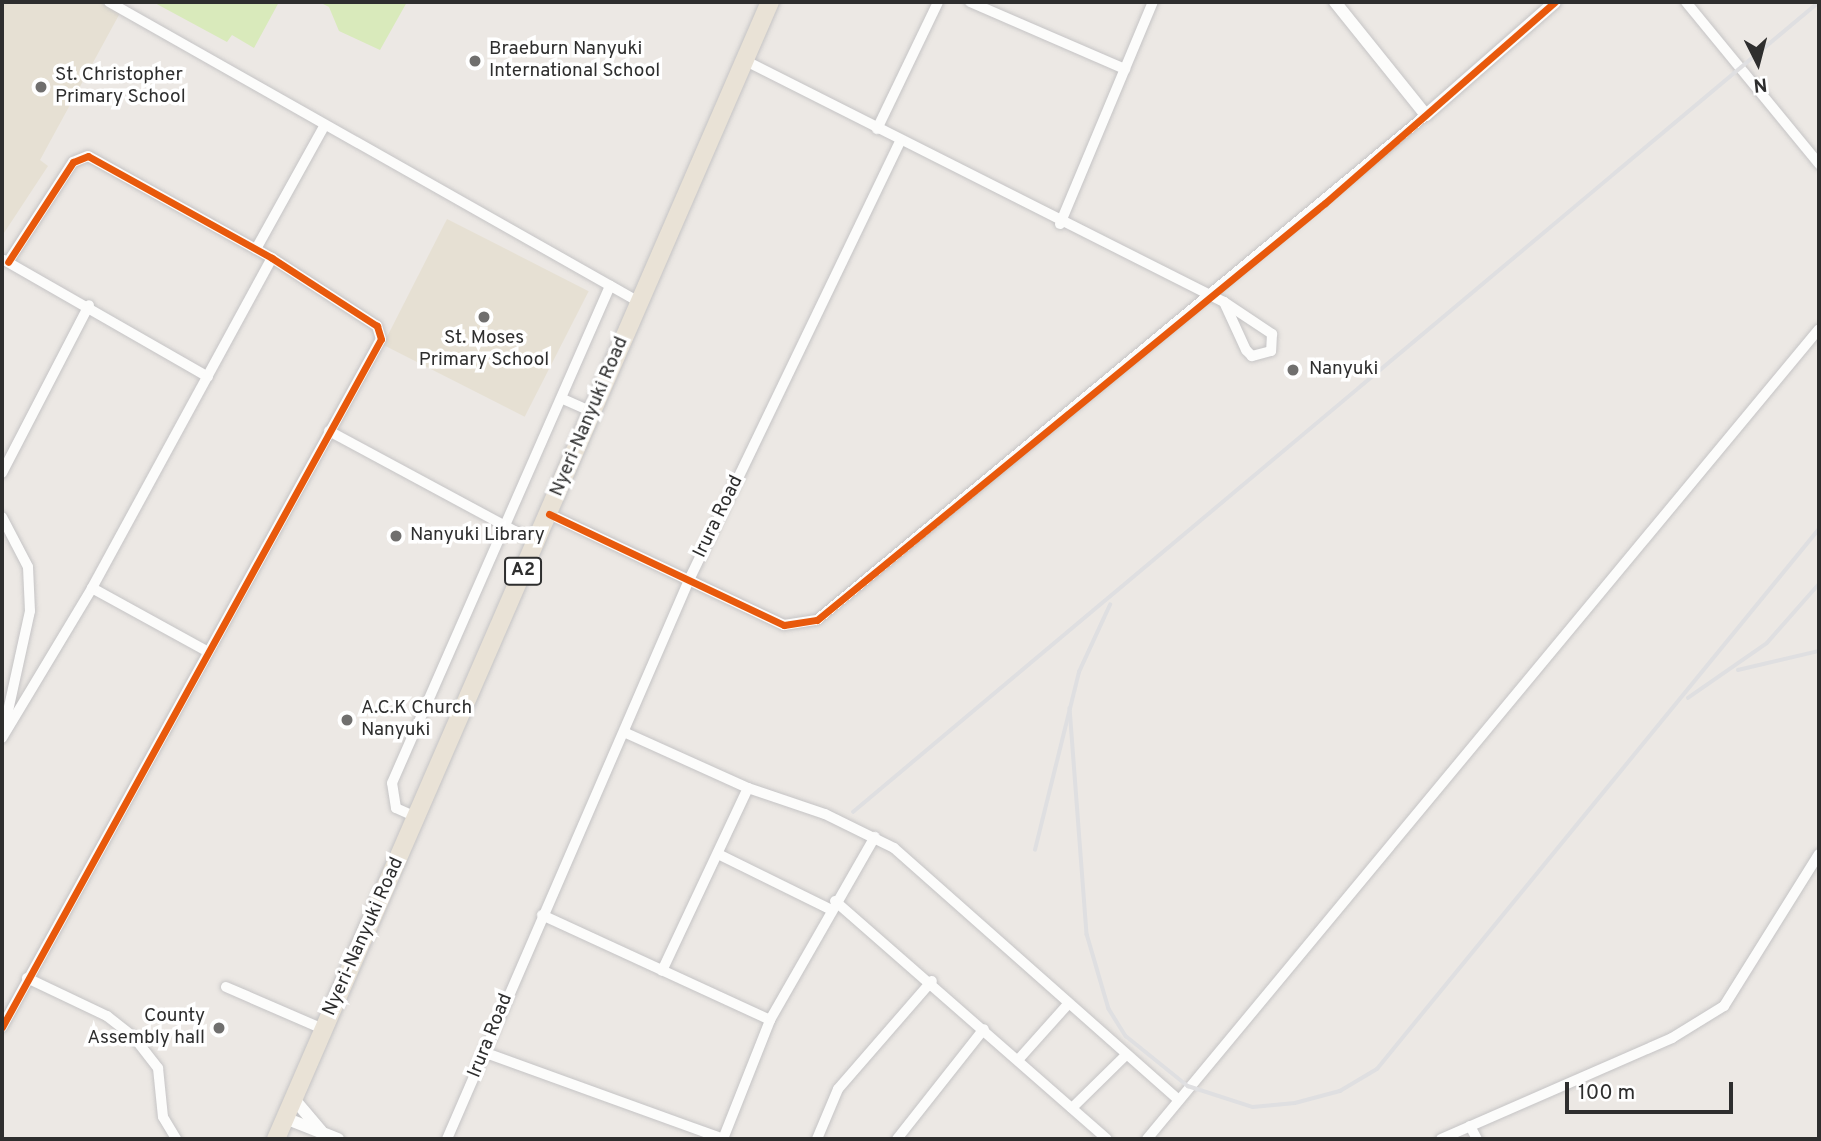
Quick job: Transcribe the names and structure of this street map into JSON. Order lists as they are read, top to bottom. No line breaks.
{"streets":{"highway":["Nyeri-Nanyuki Road","A2"],"street":["Irura Road"]},"places":["Braeburn Nanyuki International School","St. Christopher Primary School","St. Moses Primary School","Nanyuki","Nanyuki Library","A.C.K Church Nanyuki","County Assembly hall"],"scale_bar":"100 m","north":"bottom"}
